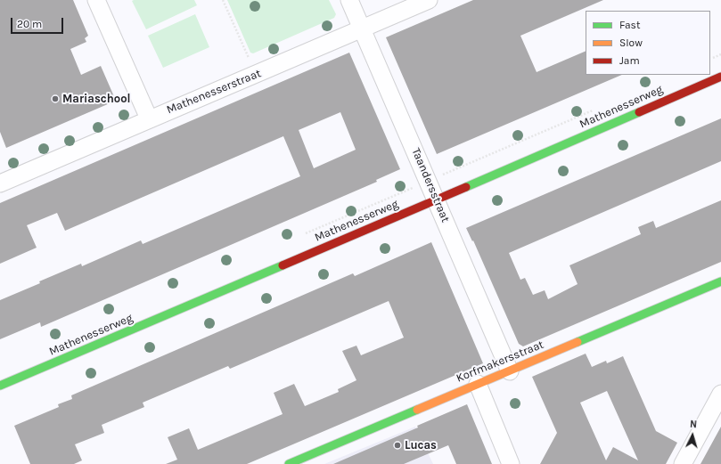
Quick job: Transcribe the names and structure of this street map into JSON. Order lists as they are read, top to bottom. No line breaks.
{"streets":{"street":["Mathenesserstraat","Mathenesserweg","Taandersstraat","Korfmakersstraat"]},"crossings":[["Mathenesserstraat","Taandersstraat"],["Mathenesserweg","Taandersstraat"],["Taandersstraat","Korfmakersstraat"]],"places":["Mariaschool","Lucas"],"legend":["Fast","Slow","Jam"],"scale_bar":"20 m","north":"top"}
